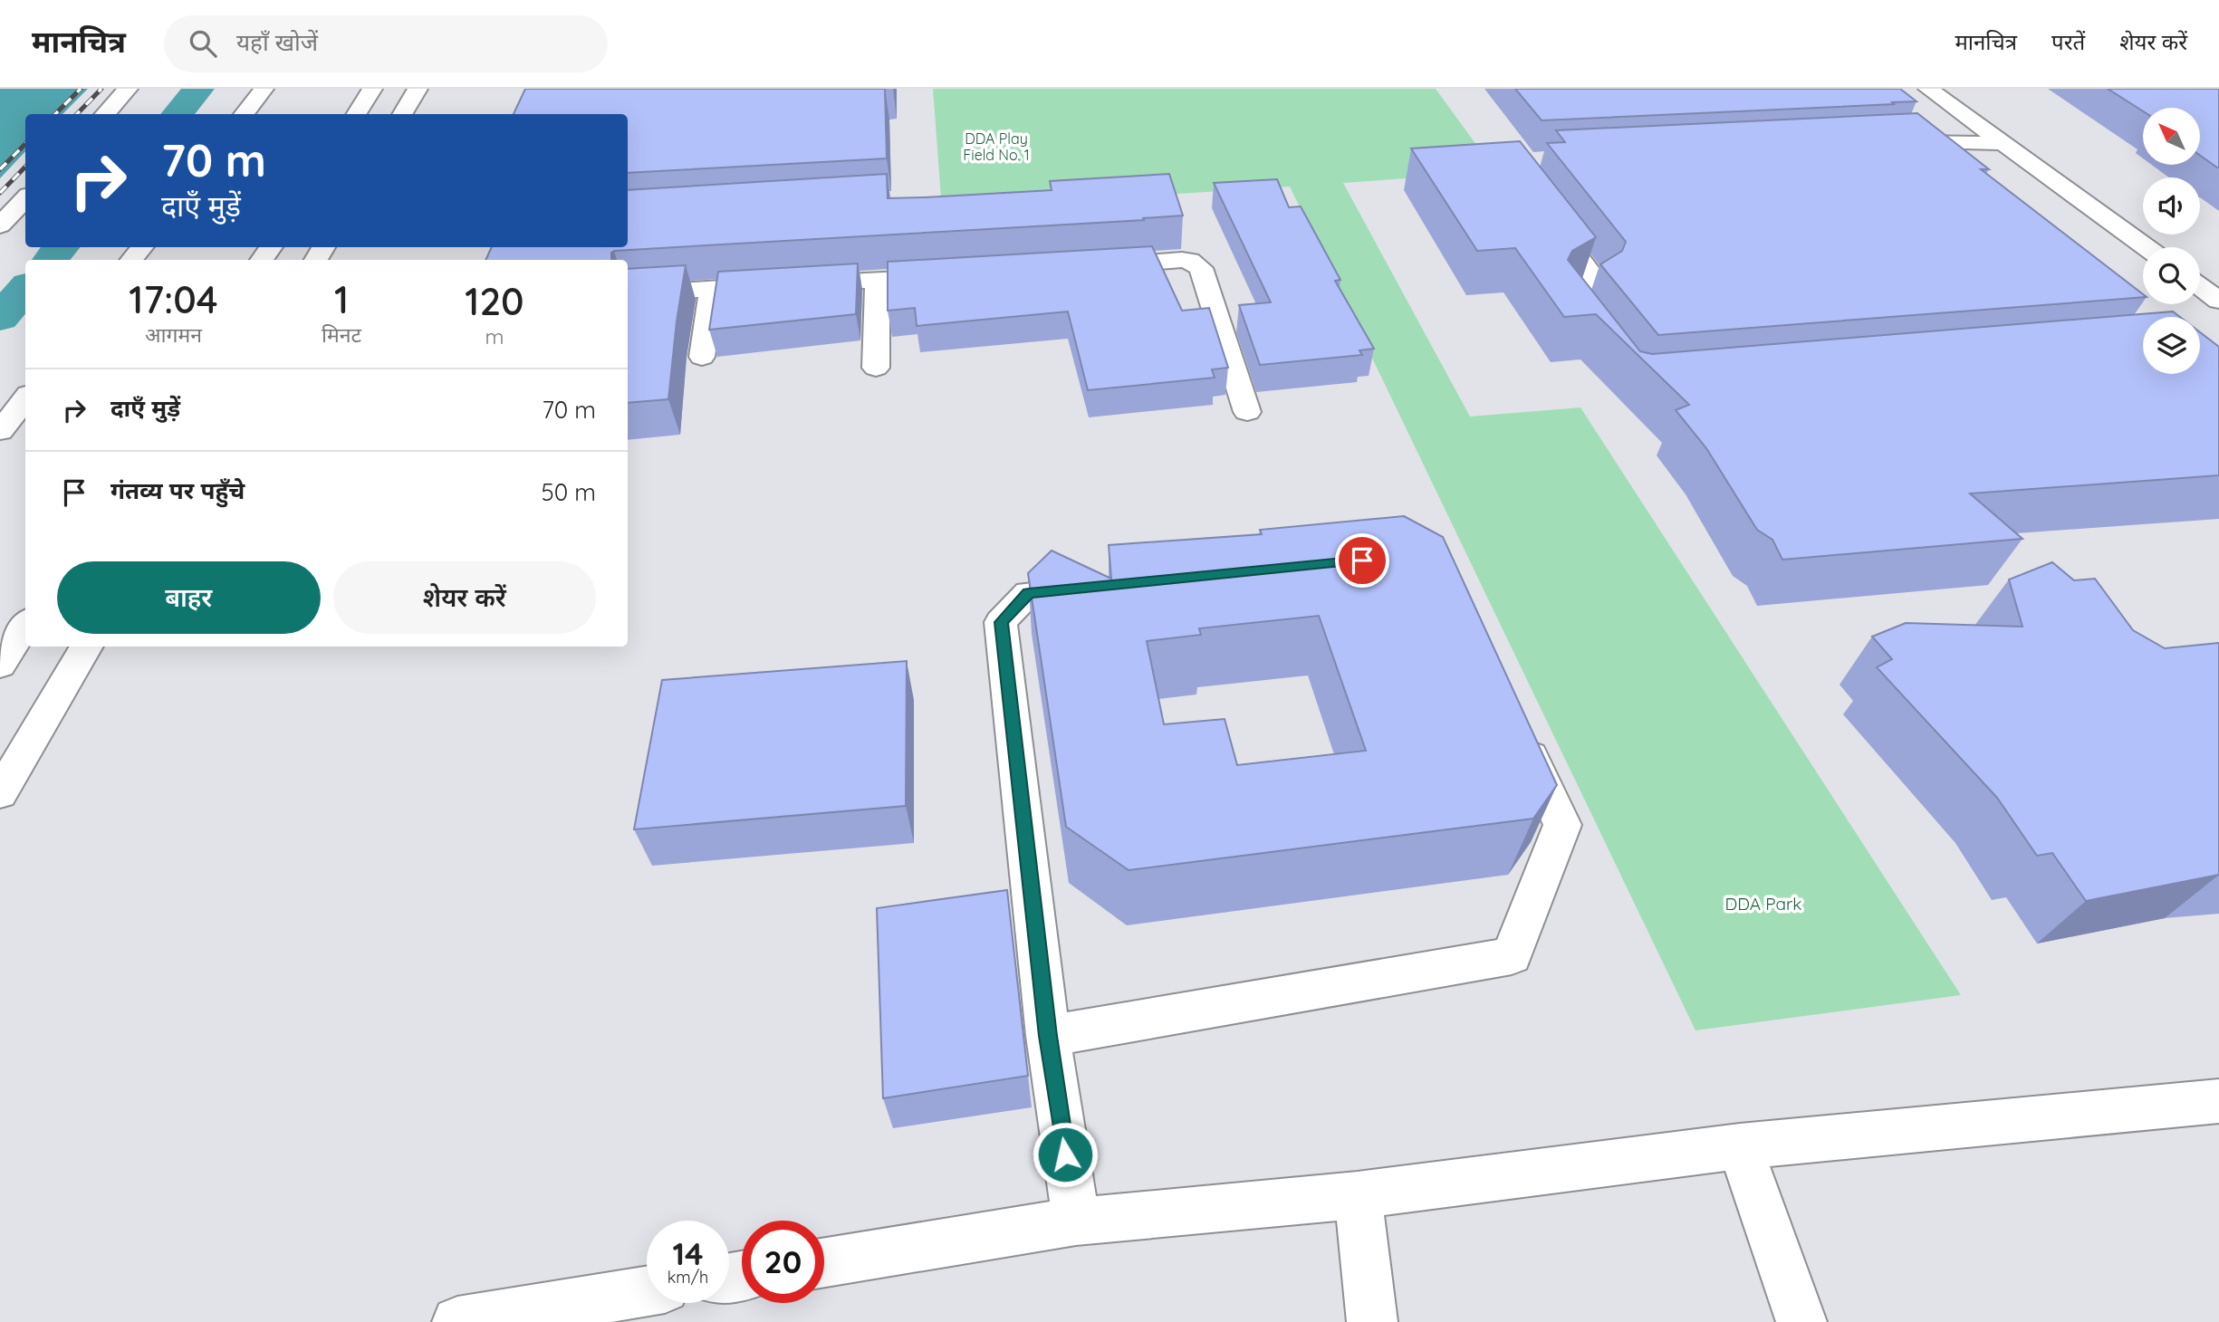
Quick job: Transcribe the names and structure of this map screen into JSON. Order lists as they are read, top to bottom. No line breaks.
{"parks":["DDA Play Field No. 1","DDA Park"],"north":"top left","page":{"header":"मानचित्र","search":"यहाँ खोजें","nav":["मानचित्र","परतें","शेयर करें"],"turn":["70 m","दाएँ मुड़ें"],"eta":["17:04","आगमन","1","मिनट","120","m"],"list":[{"name":"दाएँ मुड़ें","value":"70 m"},{"name":"गंतव्य पर पहुँचे","value":"50 m"}],"buttons":["बाहर","शेयर करें"],"speed":"14 km/h","limit":"20"}}
